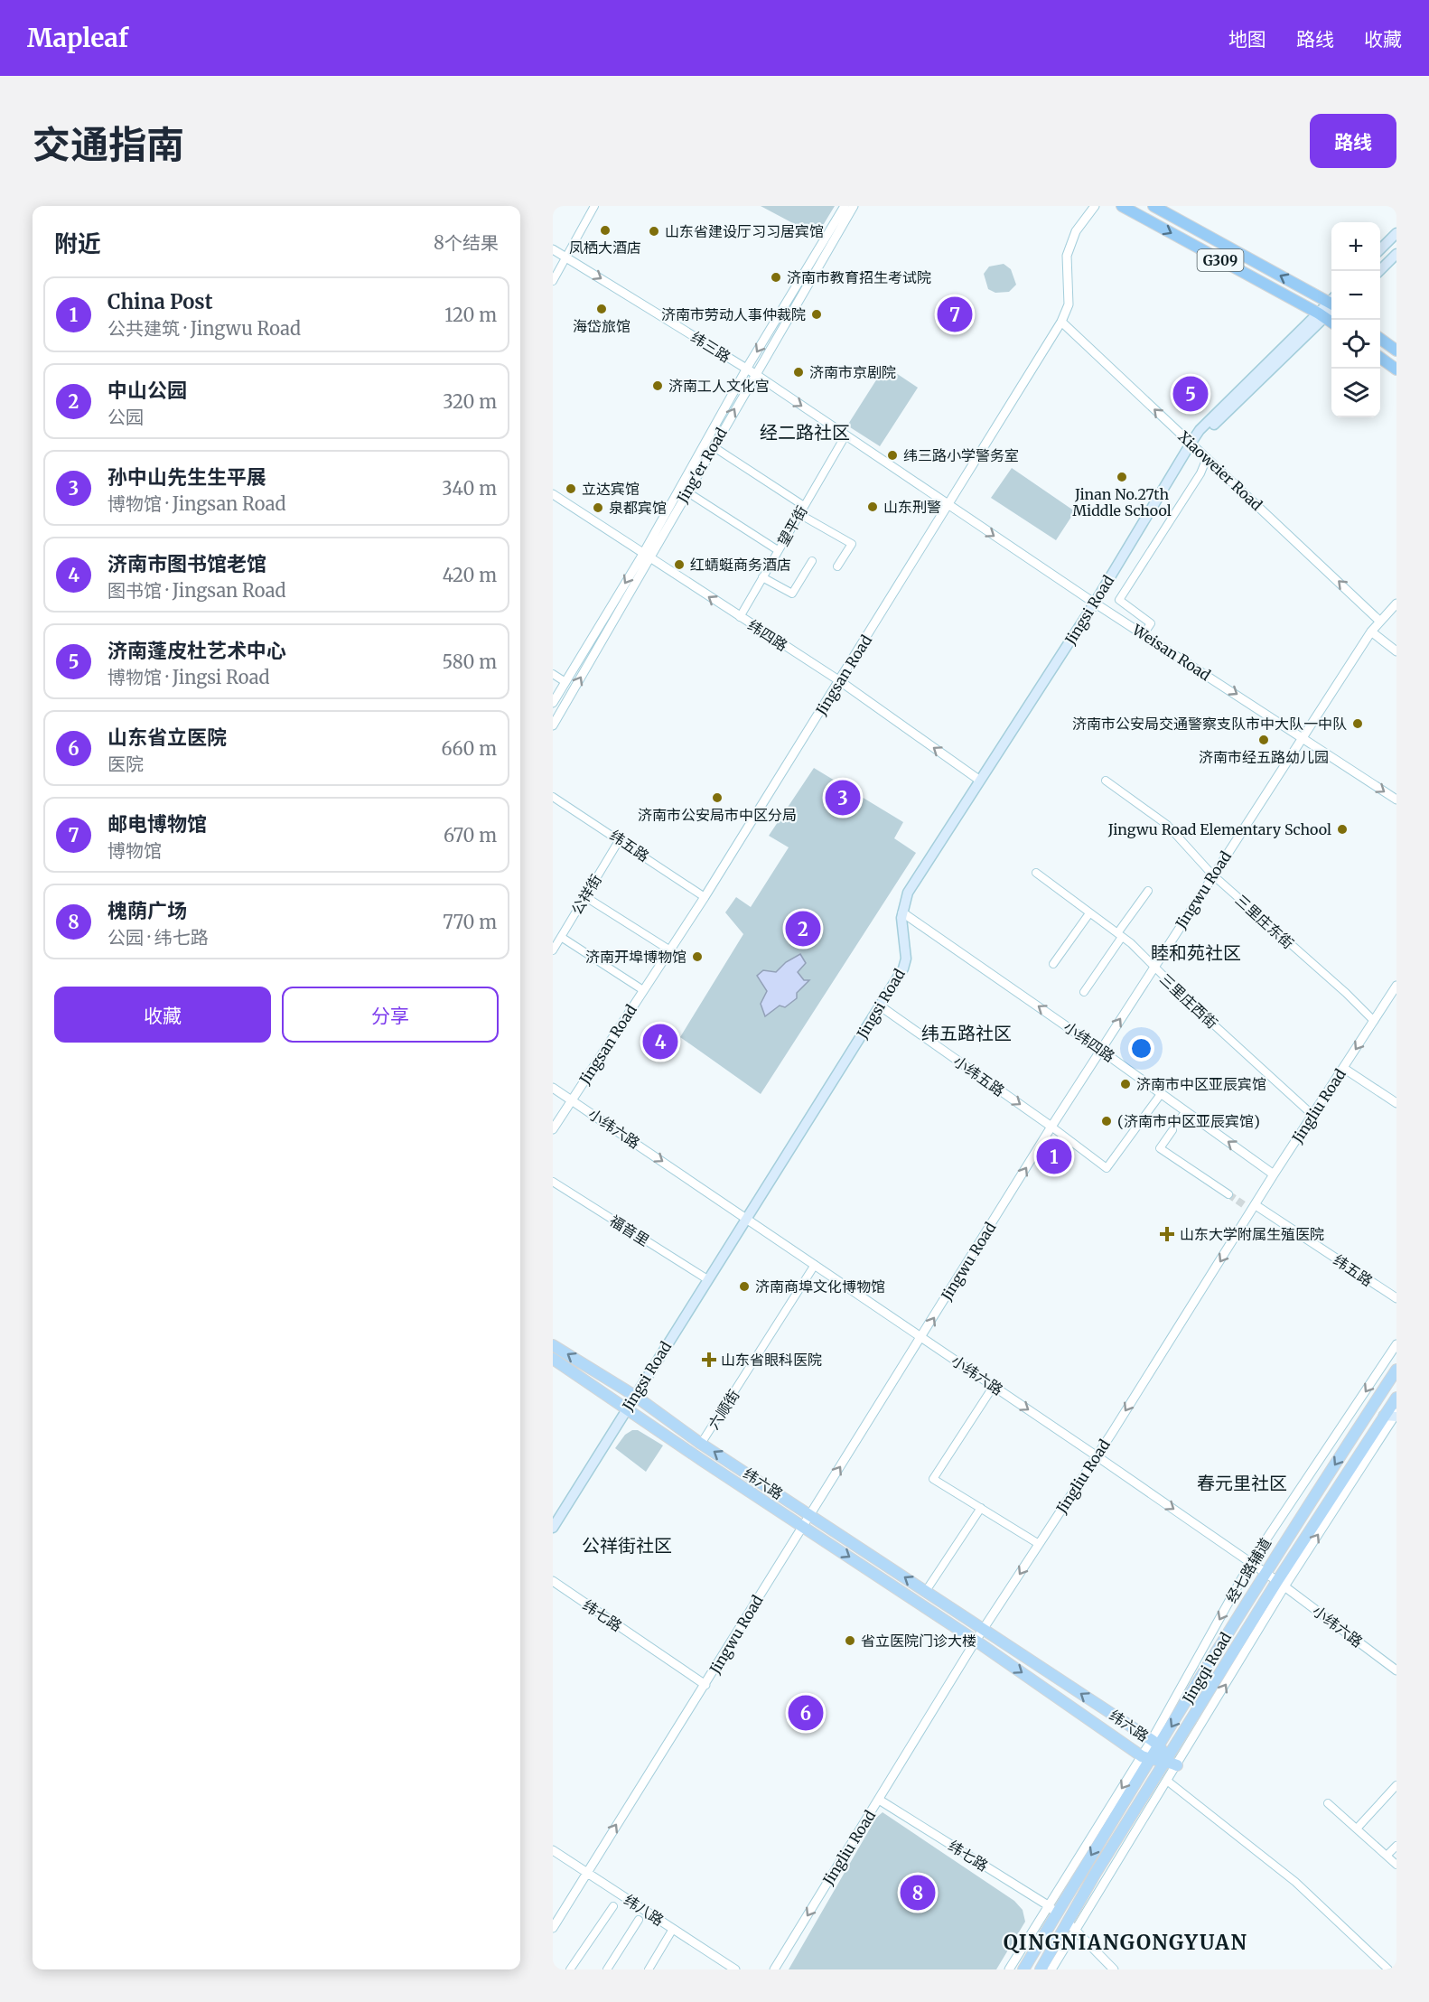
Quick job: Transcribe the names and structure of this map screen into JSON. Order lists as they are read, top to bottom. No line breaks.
{"streets":{"highway":["G309"],"main road":["Jingsi Road","纬六路","Jingqi Road"],"street":["纬三路","Jing'er Road","Xiaoweier Road","望平街","纬四路","Weisan Road","Jingsan Road","纬五路","Jingwu Road","公祥街","三里庄东街","三里庄西街","小纬四路","小纬五路","Jingliu Road","小纬六路","福音里","六顺街","经七路辅道","纬七路","纬八路"]},"crossings":[["G309","Jingsi Road"],["纬三路","Jing'er Road"],["纬三路","望平街"],["纬三路","Weisan Road"],["纬三路","Jingsan Road"],["Jing'er Road","纬四路"],["Xiaoweier Road","Jingsi Road"],["Xiaoweier Road","Jingsan Road"],["Xiaoweier Road","Jingwu Road"],["望平街","纬四路"],["Jingsi Road","纬四路"],["Jingsi Road","Weisan Road"],["Jingsi Road","小纬四路"],["Jingsi Road","小纬五路"],["Jingsi Road","小纬六路"],["Jingsi Road","福音里"],["Jingsi Road","纬六路"],["纬四路","Jingsan Road"],["Weisan Road","Jingsan Road"],["Weisan Road","Jingwu Road"],["Jingsan Road","纬五路"],["Jingsan Road","小纬六路"],["纬五路","公祥街"],["纬五路","Jingliu Road"],["Jingwu Road","三里庄东街"],["Jingwu Road","三里庄西街"],["Jingwu Road","小纬四路"],["Jingwu Road","小纬五路"],["Jingwu Road","小纬六路"],["Jingwu Road","纬六路"],["Jingwu Road","纬七路"],["Jingwu Road","纬八路"],["三里庄东街","Jingliu Road"],["三里庄西街","Jingliu Road"],["小纬四路","Jingliu Road"],["Jingliu Road","小纬六路"],["Jingliu Road","纬六路"],["Jingliu Road","纬七路"],["小纬六路","六顺街"],["小纬六路","经七路辅道"],["小纬六路","Jingqi Road"],["六顺街","纬六路"],["纬六路","经七路辅道"],["纬六路","Jingqi Road"],["经七路辅道","Jingqi Road"],["纬七路","Jingqi Road"]],"one_way":["纬三路","Xiaoweier Road","纬四路","Weisan Road","Jingwu Road","小纬四路","小纬五路","Jingliu Road","小纬六路","经七路辅道"],"districts":["经二路社区","睦和苑社区","纬五路社区","春元里社区","公祥街社区","QINGNIANGONGYUAN"],"places":{"other":["凤栖大酒店","山东省建设厅习习居宾馆","济南市教育招生考试院","海岱旅馆","济南市劳动人事仲裁院","济南市京剧院","济南工人文化宫","纬三路小学警务室","Jinan No.27th Middle School","立达宾馆","山东刑警","泉都宾馆","红蜻蜓商务酒店","济南市公安局交通警察支队市中大队一中队","济南市经五路幼儿园","济南市公安局市中区分局","Jingwu Road Elementary School","济南开埠博物馆","济南市中区亚辰宾馆","(济南市中区亚辰宾馆)","济南商埠文化博物馆","省立医院门诊大楼"],"health":["山东大学附属生殖医院","山东省眼科医院"]},"page":{"header":"Mapleaf","nav":["地图","路线","收藏"],"title":"交通指南","buttons":["路线",["收藏","分享"]],"heading":["附近","8个结果"],"map_buttons":["+","−"],"list":[{"mark":"1","name":"China Post","note":"公共建筑 · Jingwu Road","value":"120 m"},{"mark":"2","name":"中山公园","note":"公园","value":"320 m"},{"mark":"3","name":"孙中山先生生平展","note":"博物馆 · Jingsan Road","value":"340 m"},{"mark":"4","name":"济南市图书馆老馆","note":"图书馆 · Jingsan Road","value":"420 m"},{"mark":"5","name":"济南蓬皮杜艺术中心","note":"博物馆 · Jingsi Road","value":"580 m"},{"mark":"6","name":"山东省立医院","note":"医院","value":"660 m"},{"mark":"7","name":"邮电博物馆","note":"博物馆","value":"670 m"},{"mark":"8","name":"槐荫广场","note":"公园 · 纬七路","value":"770 m"}],"pins":["7","5","3","2","4","1","6","8"]}}
